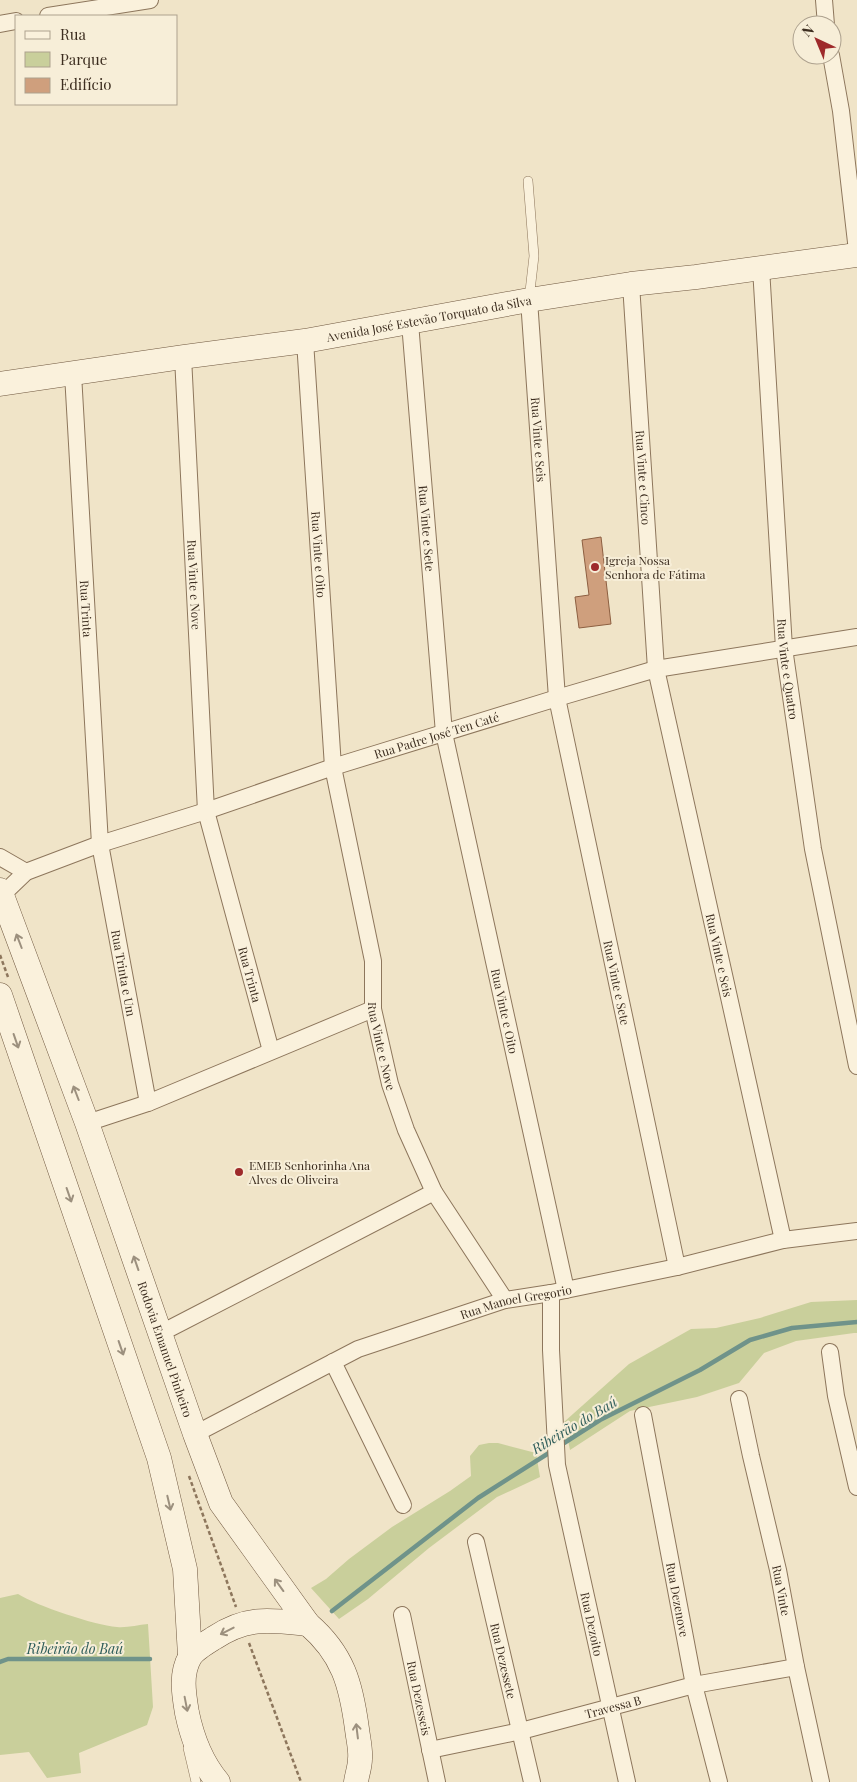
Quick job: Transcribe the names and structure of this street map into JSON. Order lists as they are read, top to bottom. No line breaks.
{"streets":{"main road":["Avenida José Estevão Torquato da Silva","Rodovia Emanuel Pinheiro"],"street":["Rua Vinte e Seis","Rua Vinte e Cinco","Rua Vinte e Sete","Rua Vinte e Oito","Rua Vinte e Nove","Rua Trinta","Rua Vinte e Quatro","Rua Padre José Ten Caté","Rua Trinta e Um","Rua Manoel Gregorio","Rua Vinte","Rua Dezenove","Rua Dezoito","Rua Dezessete","Rua Dezesseis","Travessa B"]},"crossings":[["Avenida José Estevão Torquato da Silva","Rua Vinte e Seis"],["Avenida José Estevão Torquato da Silva","Rua Vinte e Cinco"],["Avenida José Estevão Torquato da Silva","Rua Vinte e Sete"],["Avenida José Estevão Torquato da Silva","Rua Vinte e Oito"],["Avenida José Estevão Torquato da Silva","Rua Vinte e Nove"],["Avenida José Estevão Torquato da Silva","Rua Trinta"],["Avenida José Estevão Torquato da Silva","Rua Vinte e Quatro"],["Rua Vinte e Seis","Rua Vinte e Cinco"],["Rua Vinte e Seis","Rua Vinte e Sete"],["Rua Vinte e Seis","Rua Padre José Ten Caté"],["Rua Vinte e Seis","Rua Manoel Gregorio"],["Rua Vinte e Cinco","Rua Padre José Ten Caté"],["Rua Vinte e Sete","Rua Vinte e Oito"],["Rua Vinte e Sete","Rua Padre José Ten Caté"],["Rua Vinte e Sete","Rua Manoel Gregorio"],["Rua Vinte e Oito","Rua Vinte e Nove"],["Rua Vinte e Oito","Rua Padre José Ten Caté"],["Rua Vinte e Oito","Rua Manoel Gregorio"],["Rua Vinte e Oito","Rua Dezoito"],["Rua Vinte e Nove","Rua Trinta"],["Rua Vinte e Nove","Rua Padre José Ten Caté"],["Rua Vinte e Nove","Rua Manoel Gregorio"],["Rua Trinta","Rua Padre José Ten Caté"],["Rua Trinta","Rua Trinta e Um"],["Rua Vinte e Quatro","Rua Padre José Ten Caté"],["Rua Padre José Ten Caté","Rua Trinta e Um"],["Rua Manoel Gregorio","Rodovia Emanuel Pinheiro"],["Rua Manoel Gregorio","Rua Dezoito"],["Rua Vinte","Travessa B"],["Rua Dezenove","Travessa B"],["Rua Dezoito","Travessa B"],["Rua Dezessete","Travessa B"],["Rua Dezesseis","Travessa B"]],"water":["Ribeirão do Baú"],"places":["Igreja Nossa Senhora de Fátima","EMEB Senhorinha Ana Alves de Oliveira"],"legend":["Rua","Parque","Edifício"],"north":"top left"}
